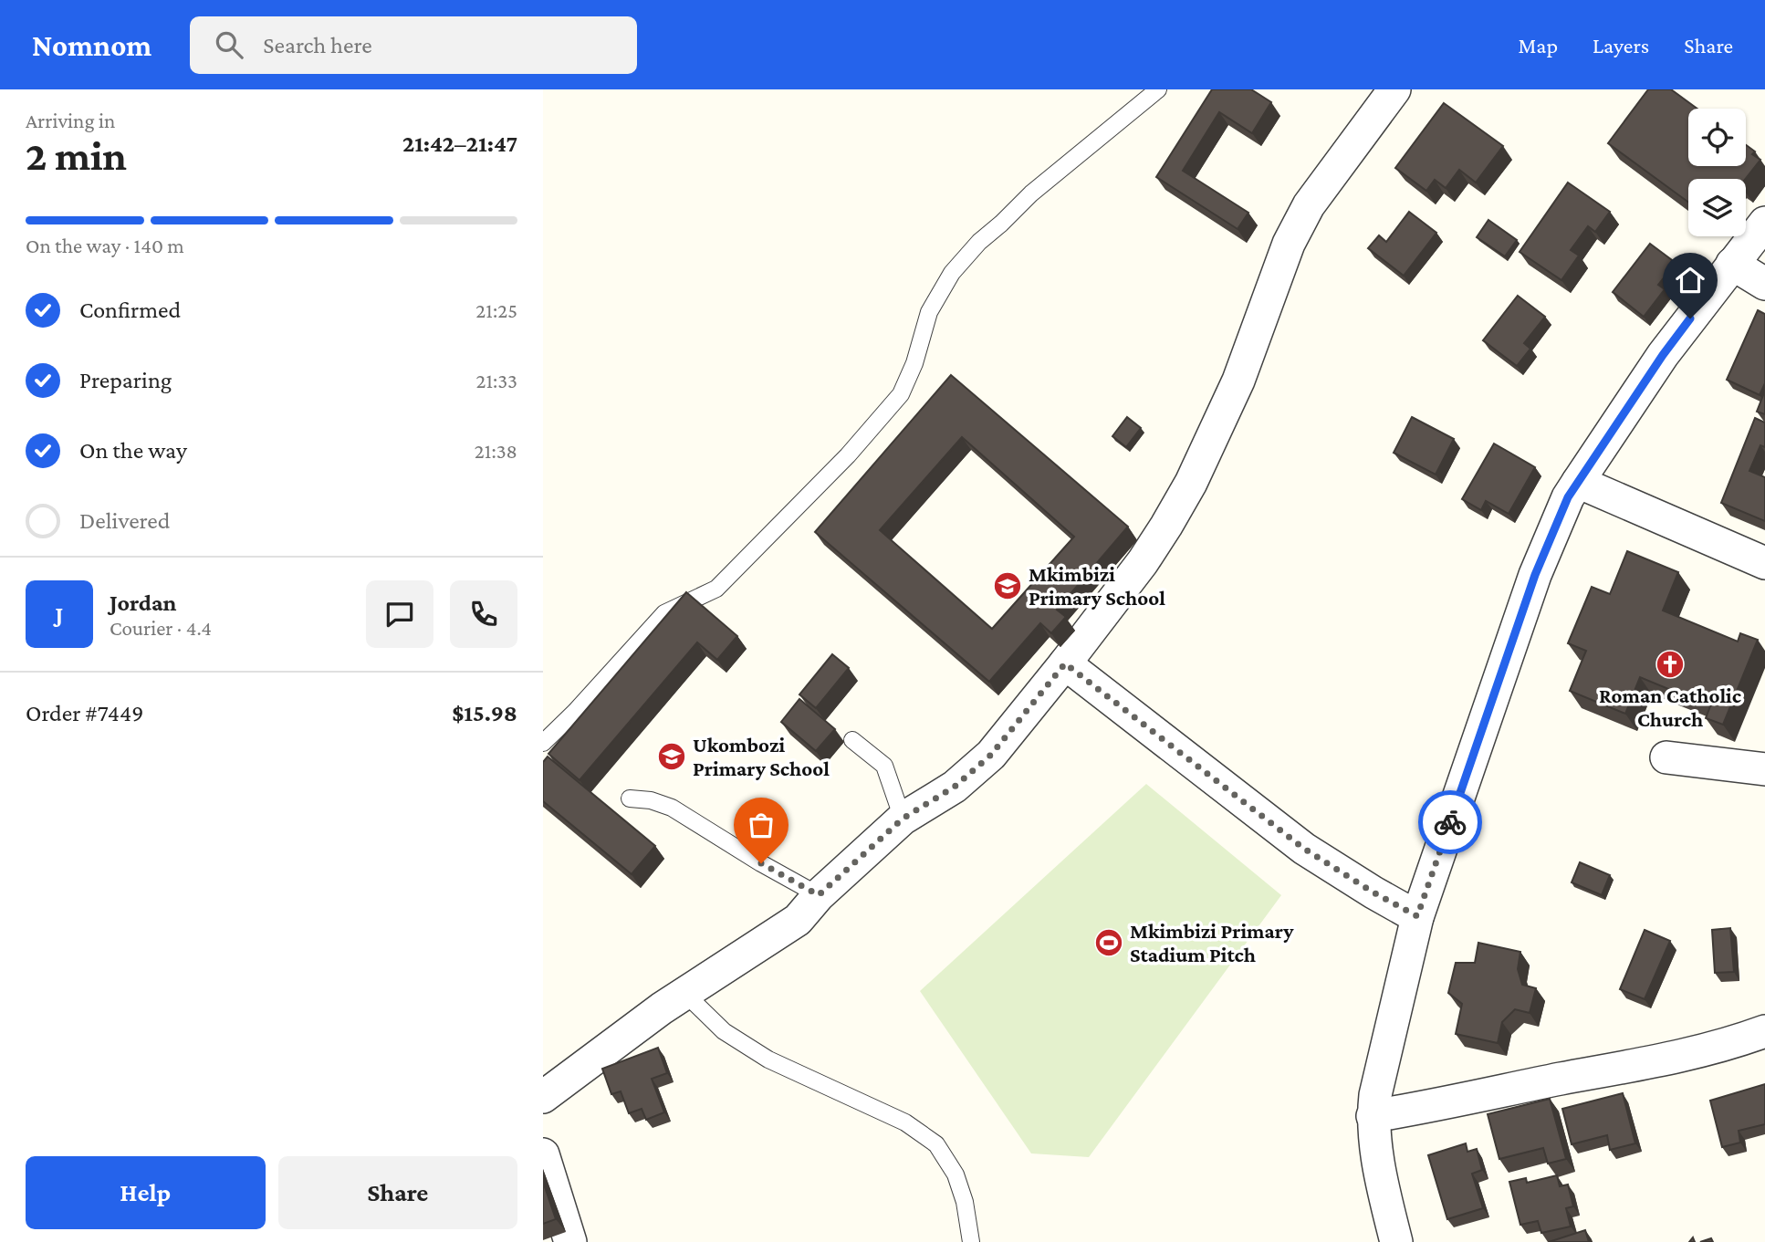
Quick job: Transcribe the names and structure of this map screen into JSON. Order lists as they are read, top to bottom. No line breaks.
{"places":{"school or university":["Mkimbizi Primary School","Ukombozi Primary School"],"church":["Roman Catholic Church"],"sports":["Mkimbizi Primary Stadium Pitch"]},"page":{"header":"Nomnom","search":"Search here","nav":["Map","Layers","Share"],"heading":["2 min","Arriving in","21:42–21:47"],"panel":["Jordan","Courier · 4.4","Order #7449","$15.98"],"bar":"On the way · 140 m","list":[["Confirmed","21:25"],["Preparing","21:33"],["On the way","21:38"],"Delivered"],"round":"J","buttons":["Help","Share"]}}
